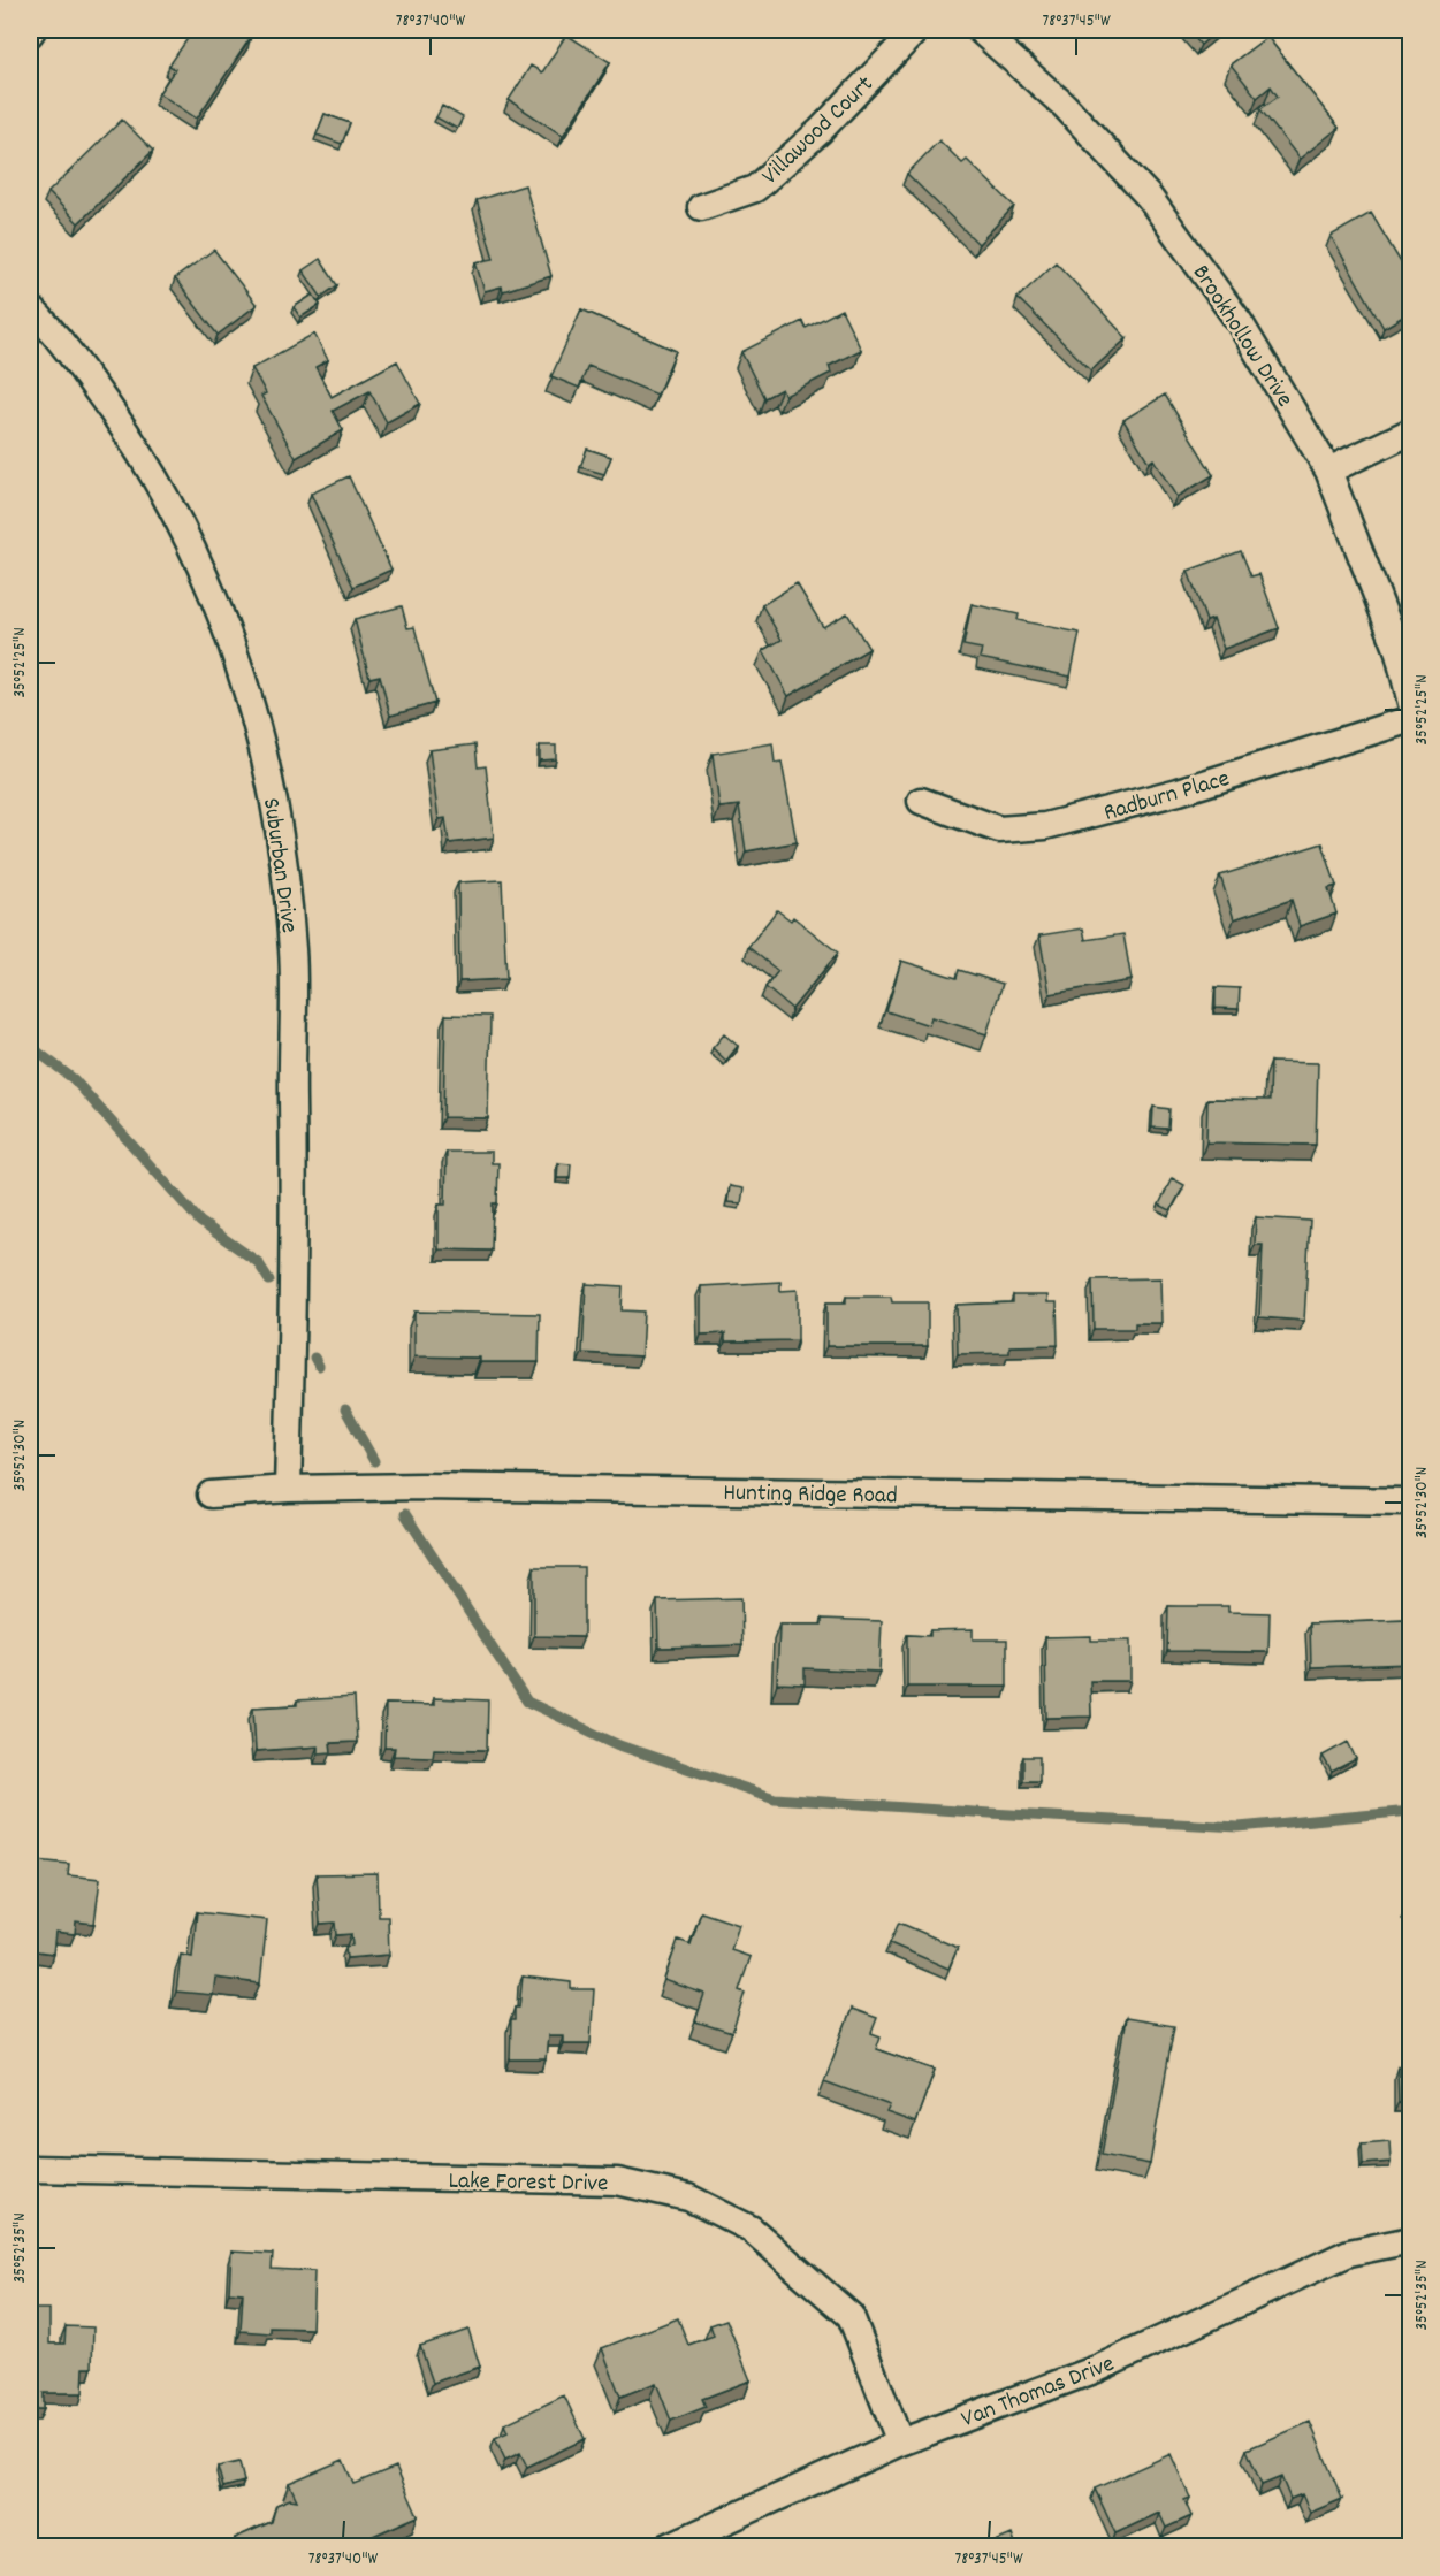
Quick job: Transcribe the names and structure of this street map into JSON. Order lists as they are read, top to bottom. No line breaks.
{"streets":{"street":["Villawood Court","Brookhollow Drive","Radburn Place","Suburban Drive","Hunting Ridge Road","Lake Forest Drive","Van Thomas Drive"]},"crossings":[["Suburban Drive","Hunting Ridge Road"],["Lake Forest Drive","Van Thomas Drive"]],"coordinates":["78°37'40\"W","78°37'45\"W","35°52'25\"N","35°52'30\"N","35°52'35\"N"]}
